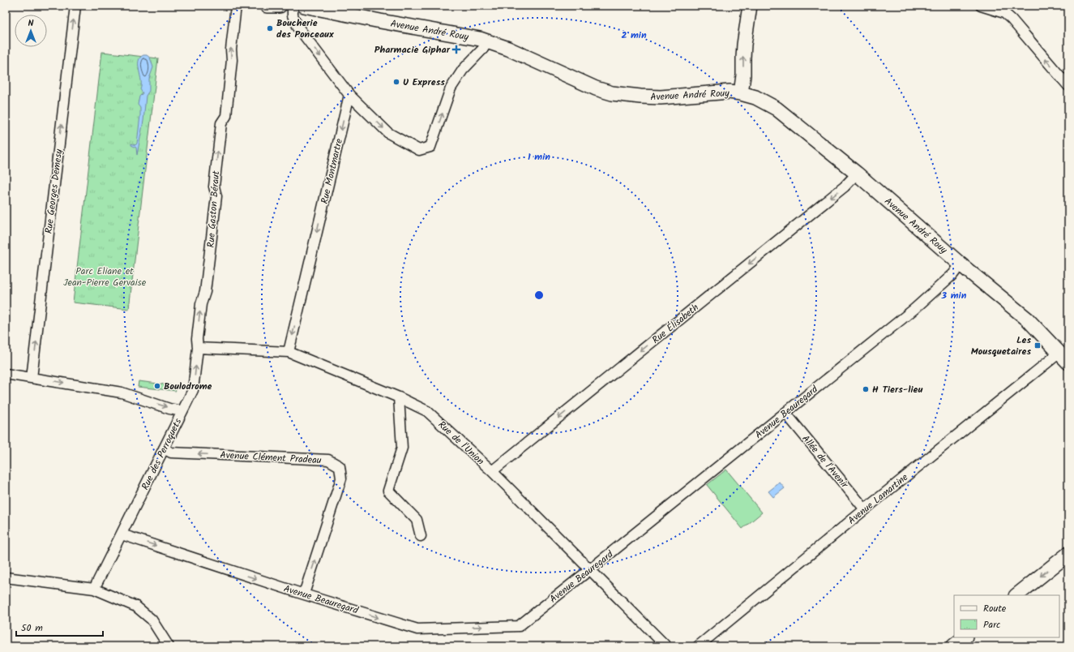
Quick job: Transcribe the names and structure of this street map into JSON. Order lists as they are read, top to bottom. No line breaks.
{"streets":{"main road":["Avenue André Rouy"],"street":["Rue Montmartre","Rue Georges Demesy","Rue Gaston Béraut","Rue Élisabeth","Avenue Beauregard","Rue de l'Union","Rue des Perroquets","Avenue Clément Pradeau","Allée de l'Avenir","Avenue Lamartine"]},"crossings":[["Avenue André Rouy","Rue Élisabeth"],["Avenue André Rouy","Avenue Beauregard"],["Avenue André Rouy","Avenue Lamartine"],["Rue Montmartre","Rue de l'Union"],["Rue Georges Demesy","Rue des Perroquets"],["Rue Gaston Béraut","Rue de l'Union"],["Rue Gaston Béraut","Rue des Perroquets"],["Rue Élisabeth","Rue de l'Union"],["Avenue Beauregard","Rue de l'Union"],["Avenue Beauregard","Rue des Perroquets"],["Avenue Beauregard","Avenue Clément Pradeau"],["Avenue Beauregard","Allée de l'Avenir"],["Rue des Perroquets","Avenue Clément Pradeau"],["Allée de l'Avenir","Avenue Lamartine"]],"one_way":["Rue Montmartre","Rue Georges Demesy","Rue Gaston Béraut","Rue Élisabeth","Avenue Beauregard","Rue des Perroquets"],"parks":["Parc Eliane et Jean-Pierre Gervaise"],"places":{"other":["Boucherie des Ponceaux","U Express","Boulodrome","H Tiers-lieu"],"health":["Pharmacie Giphar"],"transit":["Les Mousquetaires"]},"legend":["Route","Parc"],"scale_bar":"50 m","north":"top","rings":["2 min","1 min","3 min"]}
